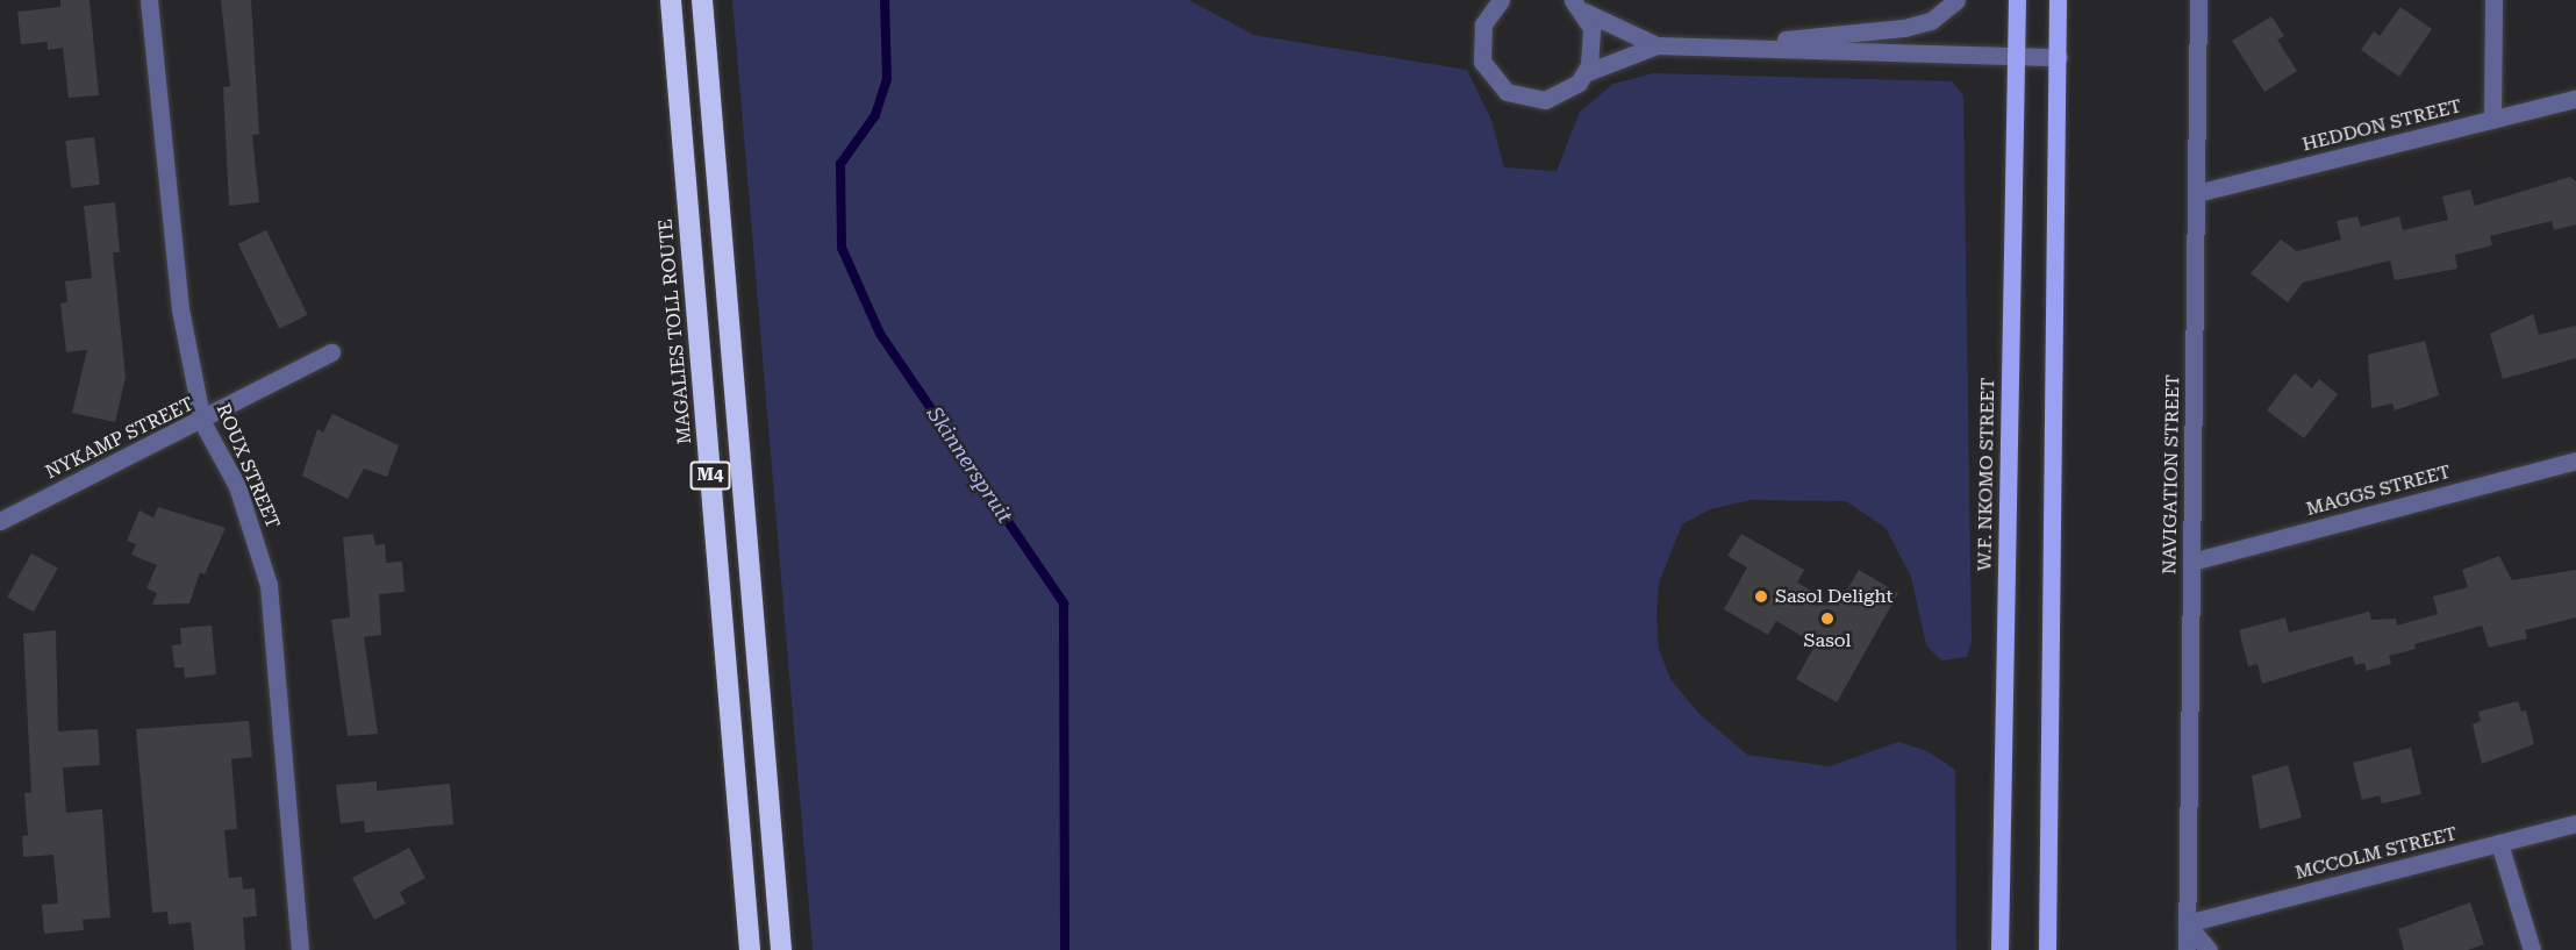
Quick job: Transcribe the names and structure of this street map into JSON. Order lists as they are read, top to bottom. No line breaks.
{"streets":{"highway":["MAGALIES TOLL ROUTE","M4"],"main road":["W.F. NKOMO STREET"],"street":["HEDDON STREET","NYKAMP STREET","ROUX STREET","NAVIGATION STREET","MAGGS STREET","MCCOLM STREET"]},"crossings":[["HEDDON STREET","NAVIGATION STREET"],["NYKAMP STREET","ROUX STREET"],["NAVIGATION STREET","MAGGS STREET"],["NAVIGATION STREET","MCCOLM STREET"]],"water":["Skinnerspruit"],"places":["Sasol Delight","Sasol"]}
